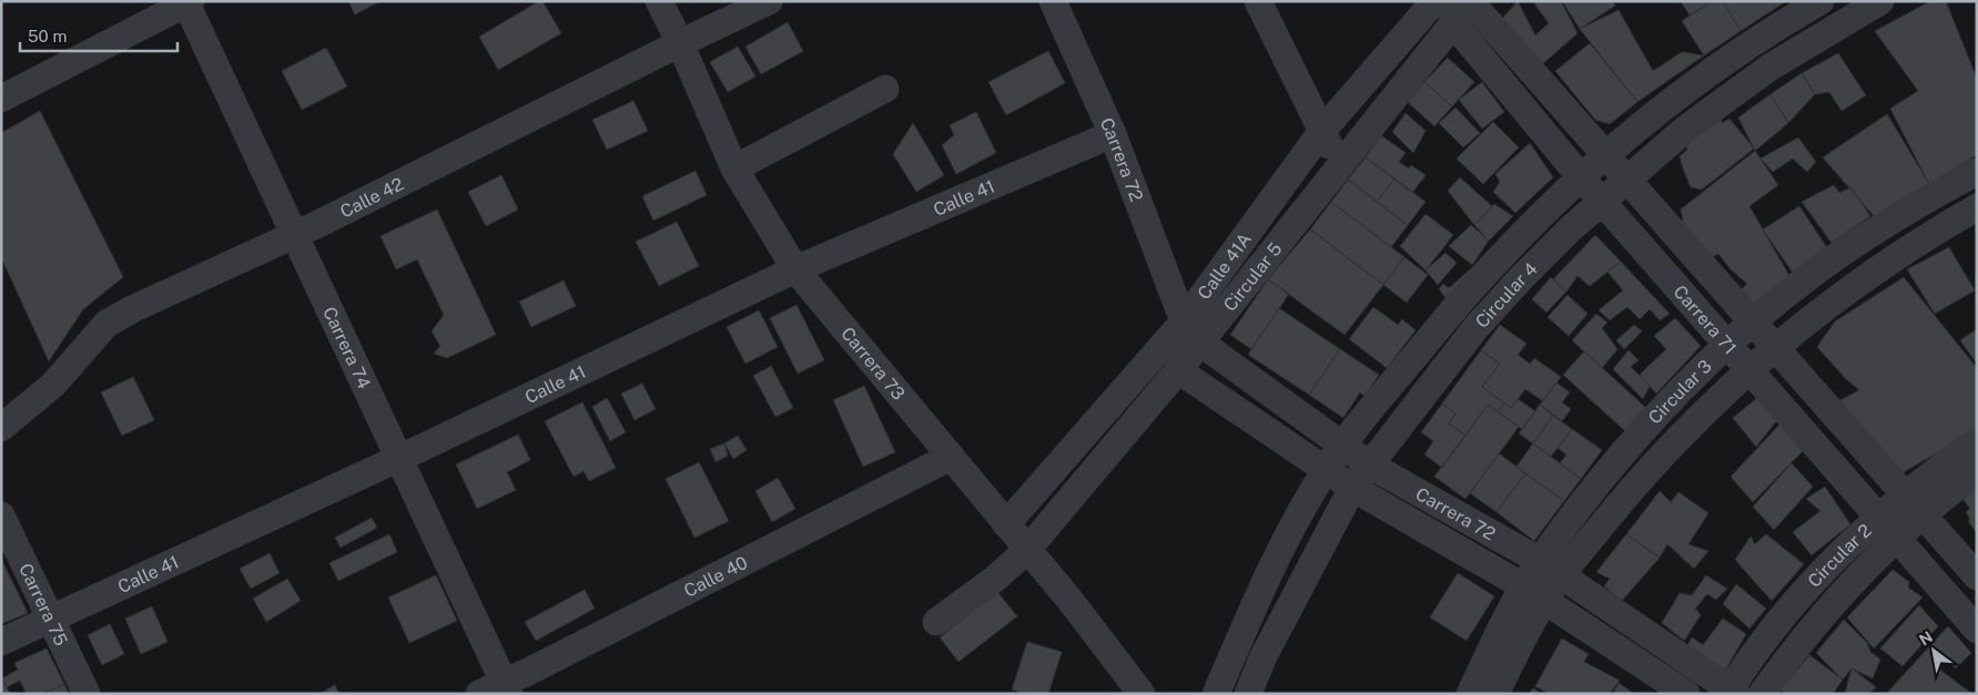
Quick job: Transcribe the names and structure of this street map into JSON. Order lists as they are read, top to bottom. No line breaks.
{"streets":{"street":["Carrera 72","Calle 42","Calle 41","Calle 41A","Circular 5","Circular 4","Carrera 71","Carrera 74","Carrera 73","Circular 3","Circular 2","Calle 40","Carrera 75"]},"crossings":[["Carrera 72","Calle 41"],["Carrera 72","Calle 41A"],["Carrera 72","Circular 5"],["Carrera 72","Circular 4"],["Carrera 72","Circular 3"],["Carrera 72","Circular 2"],["Calle 42","Carrera 74"],["Calle 42","Carrera 73"],["Calle 41","Carrera 74"],["Calle 41","Carrera 73"],["Calle 41","Carrera 75"],["Calle 41A","Circular 5"],["Calle 41A","Carrera 73"],["Circular 5","Carrera 71"],["Circular 5","Carrera 73"],["Circular 4","Carrera 71"],["Carrera 71","Circular 3"],["Carrera 71","Circular 2"],["Carrera 74","Calle 40"],["Carrera 73","Calle 40"]],"scale_bar":"50 m","north":"top left"}
